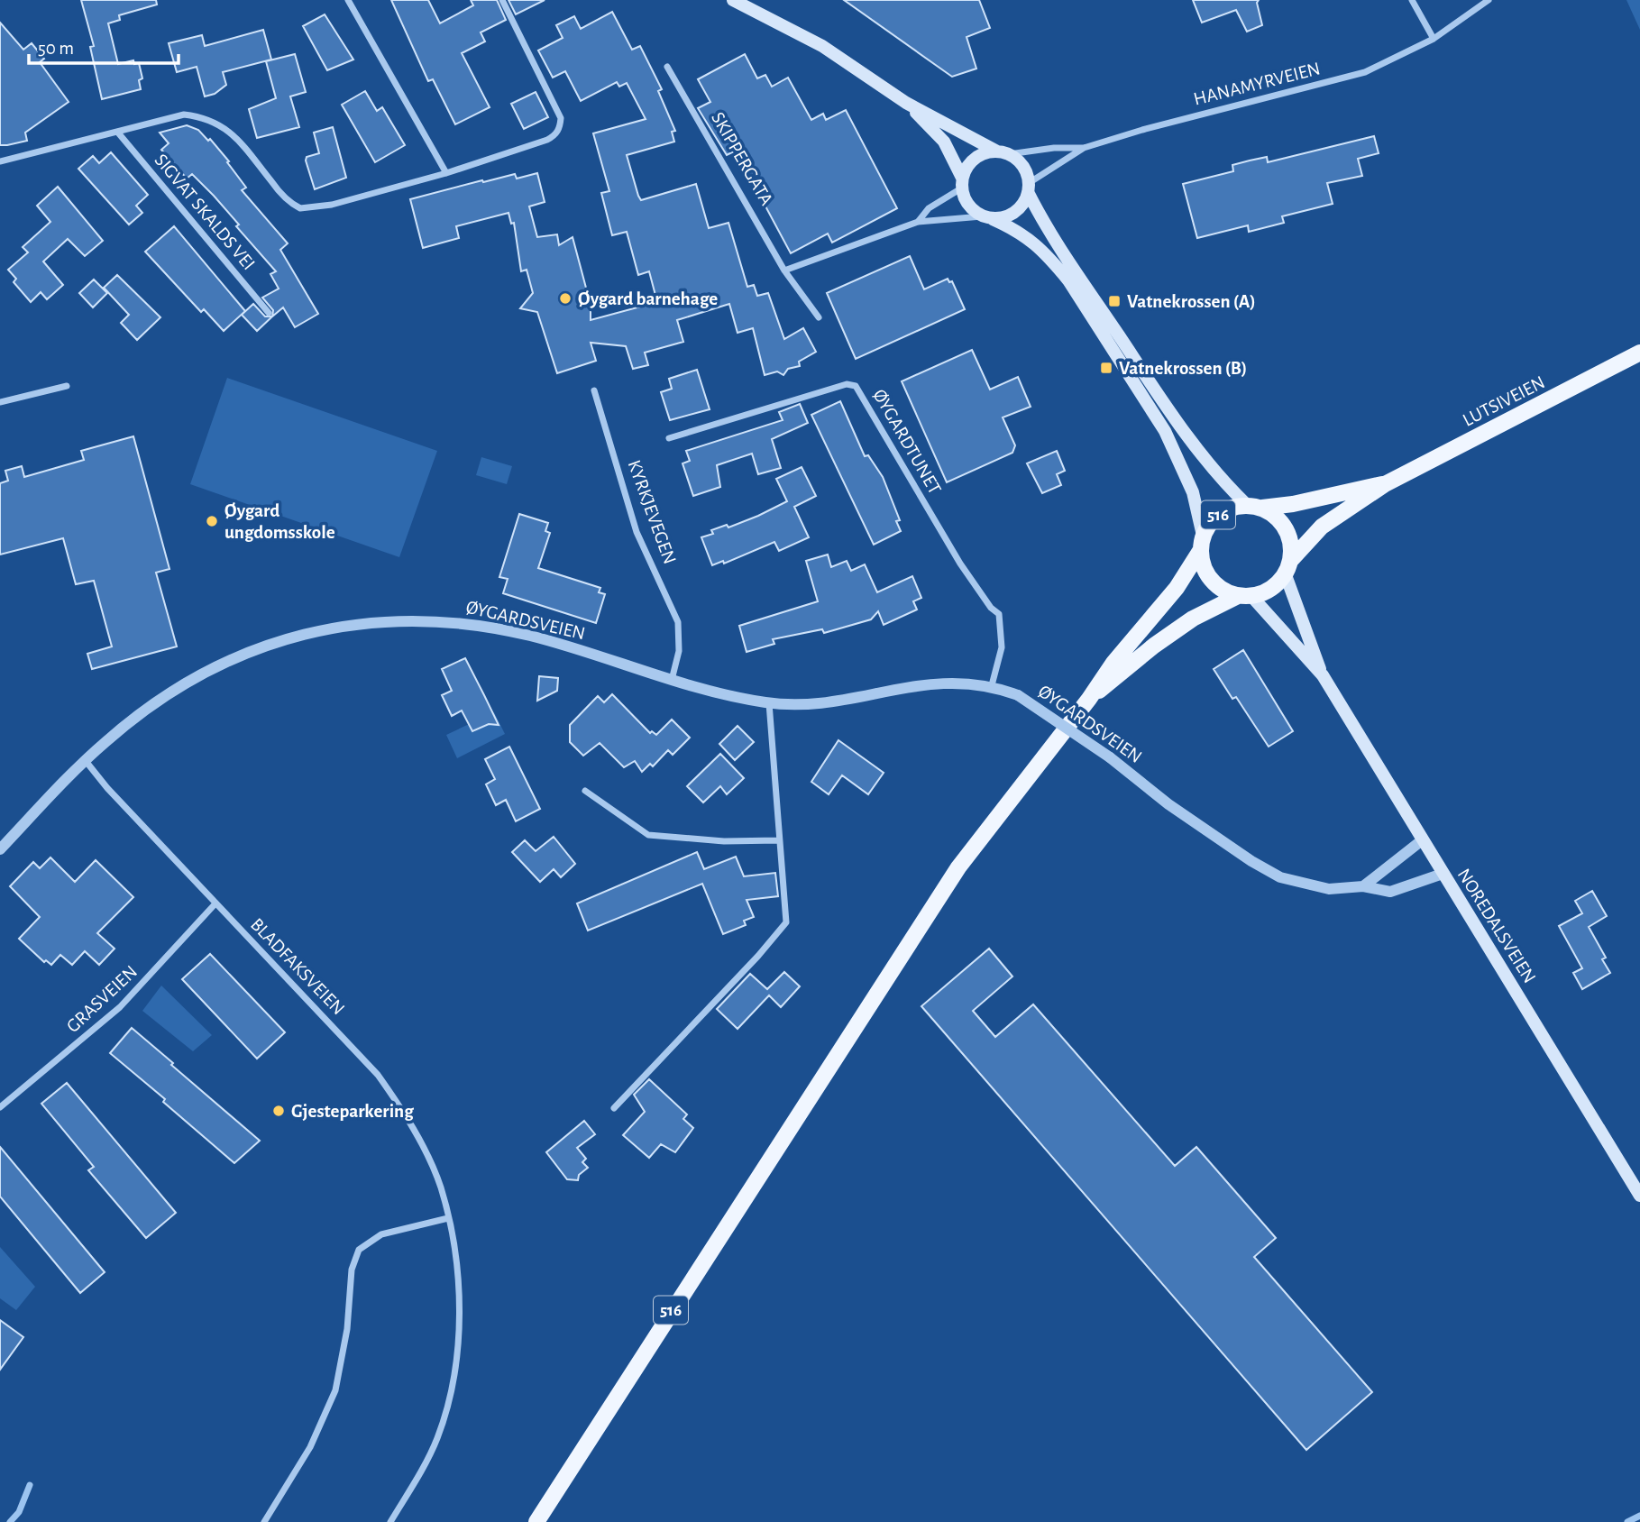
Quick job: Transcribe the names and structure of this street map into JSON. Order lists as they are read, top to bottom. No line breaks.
{"streets":{"main road":["LUTSIVEIEN","516","NOREDALSVEIEN"],"street":["HANAMYRVEIEN","SKIPPERGATA","SIGVAT SKALDS VEI","ØYGARDTUNET","KYRKJEVEGEN","ØYGARDSVEIEN","BLADFAKSVEIEN","GRASVEIEN"]},"crossings":[["LUTSIVEIEN","516"],["LUTSIVEIEN","NOREDALSVEIEN"],["ØYGARDTUNET","ØYGARDSVEIEN"],["KYRKJEVEGEN","ØYGARDSVEIEN"],["516","NOREDALSVEIEN"],["ØYGARDSVEIEN","NOREDALSVEIEN"],["ØYGARDSVEIEN","BLADFAKSVEIEN"],["BLADFAKSVEIEN","GRASVEIEN"]],"places":{"other":["Øygard barnehage","Øygard ungdomsskole","Gjesteparkering"],"transit":["Vatnekrossen (A)","Vatnekrossen (B)"]},"scale_bar":"50 m"}
